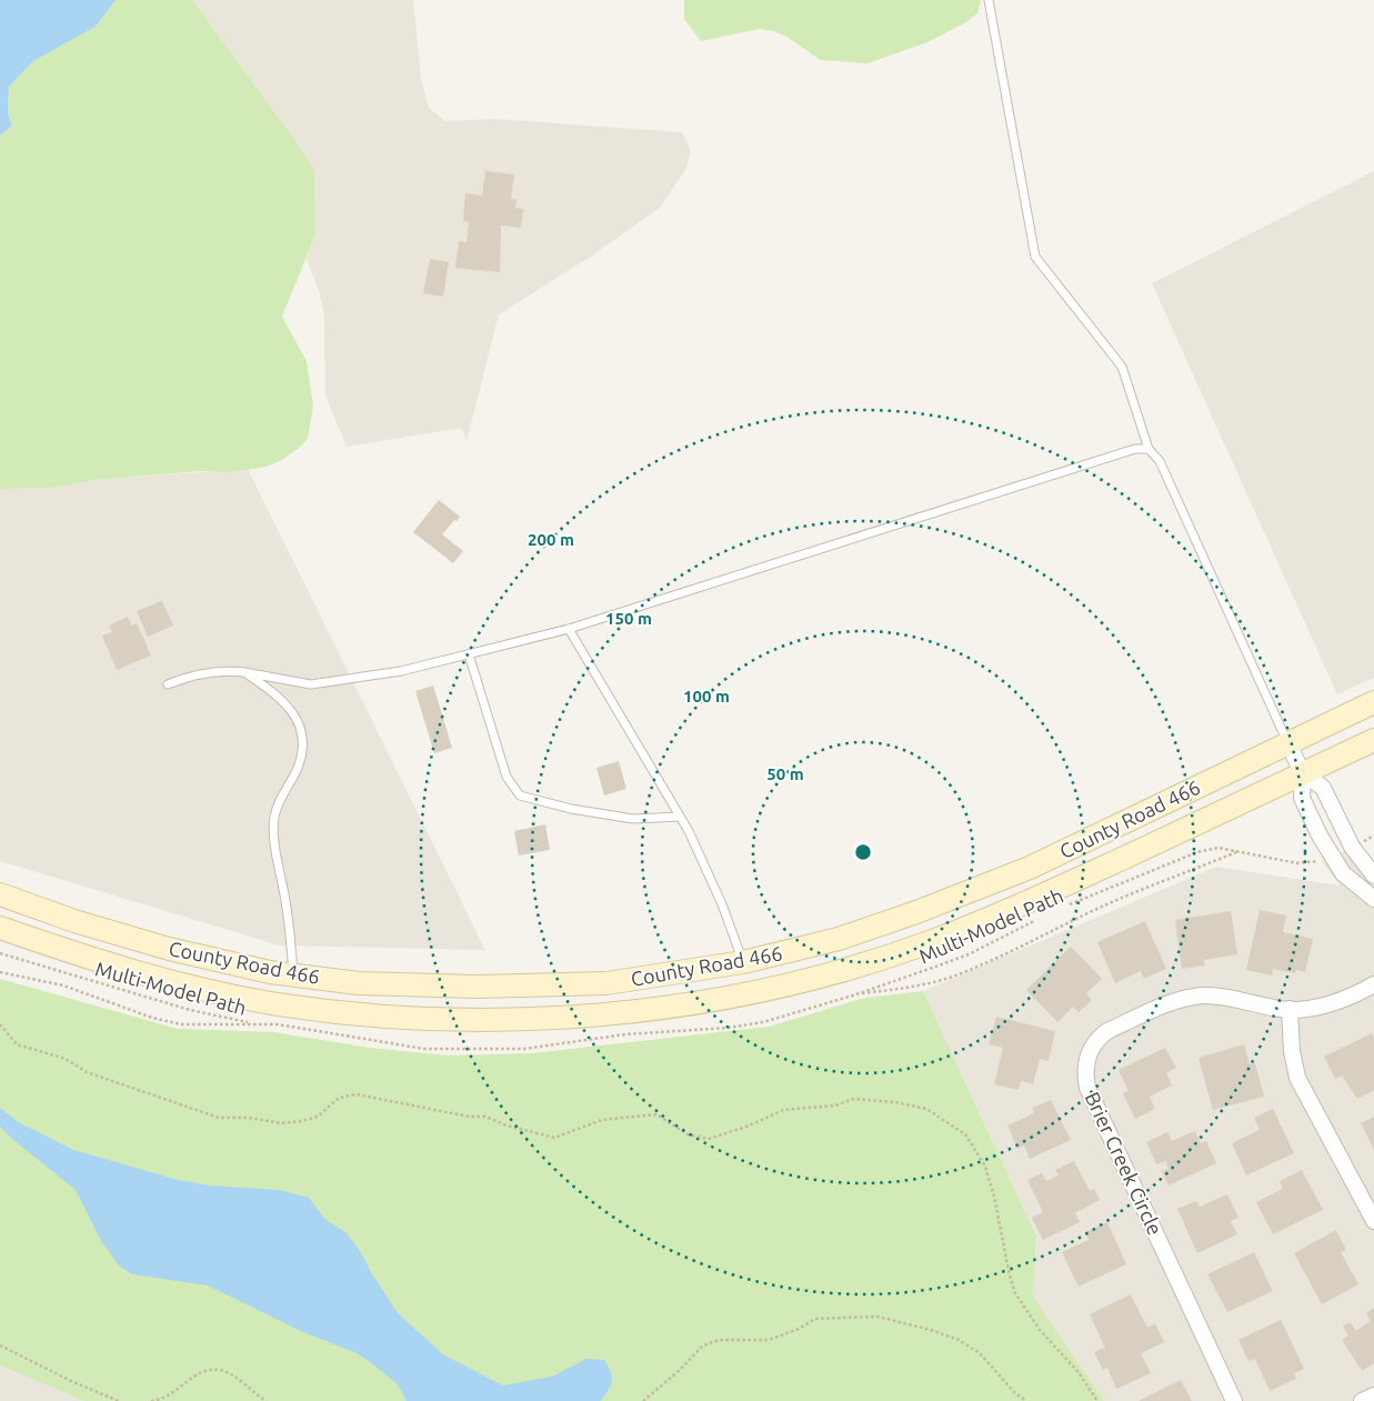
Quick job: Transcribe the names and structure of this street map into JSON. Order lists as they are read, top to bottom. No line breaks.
{"streets":{"main road":["County Road 466"],"street":["Brier Creek Circle"],"path":["Multi-Model Path"]},"rings":["200 m","150 m","100 m","50 m"]}
